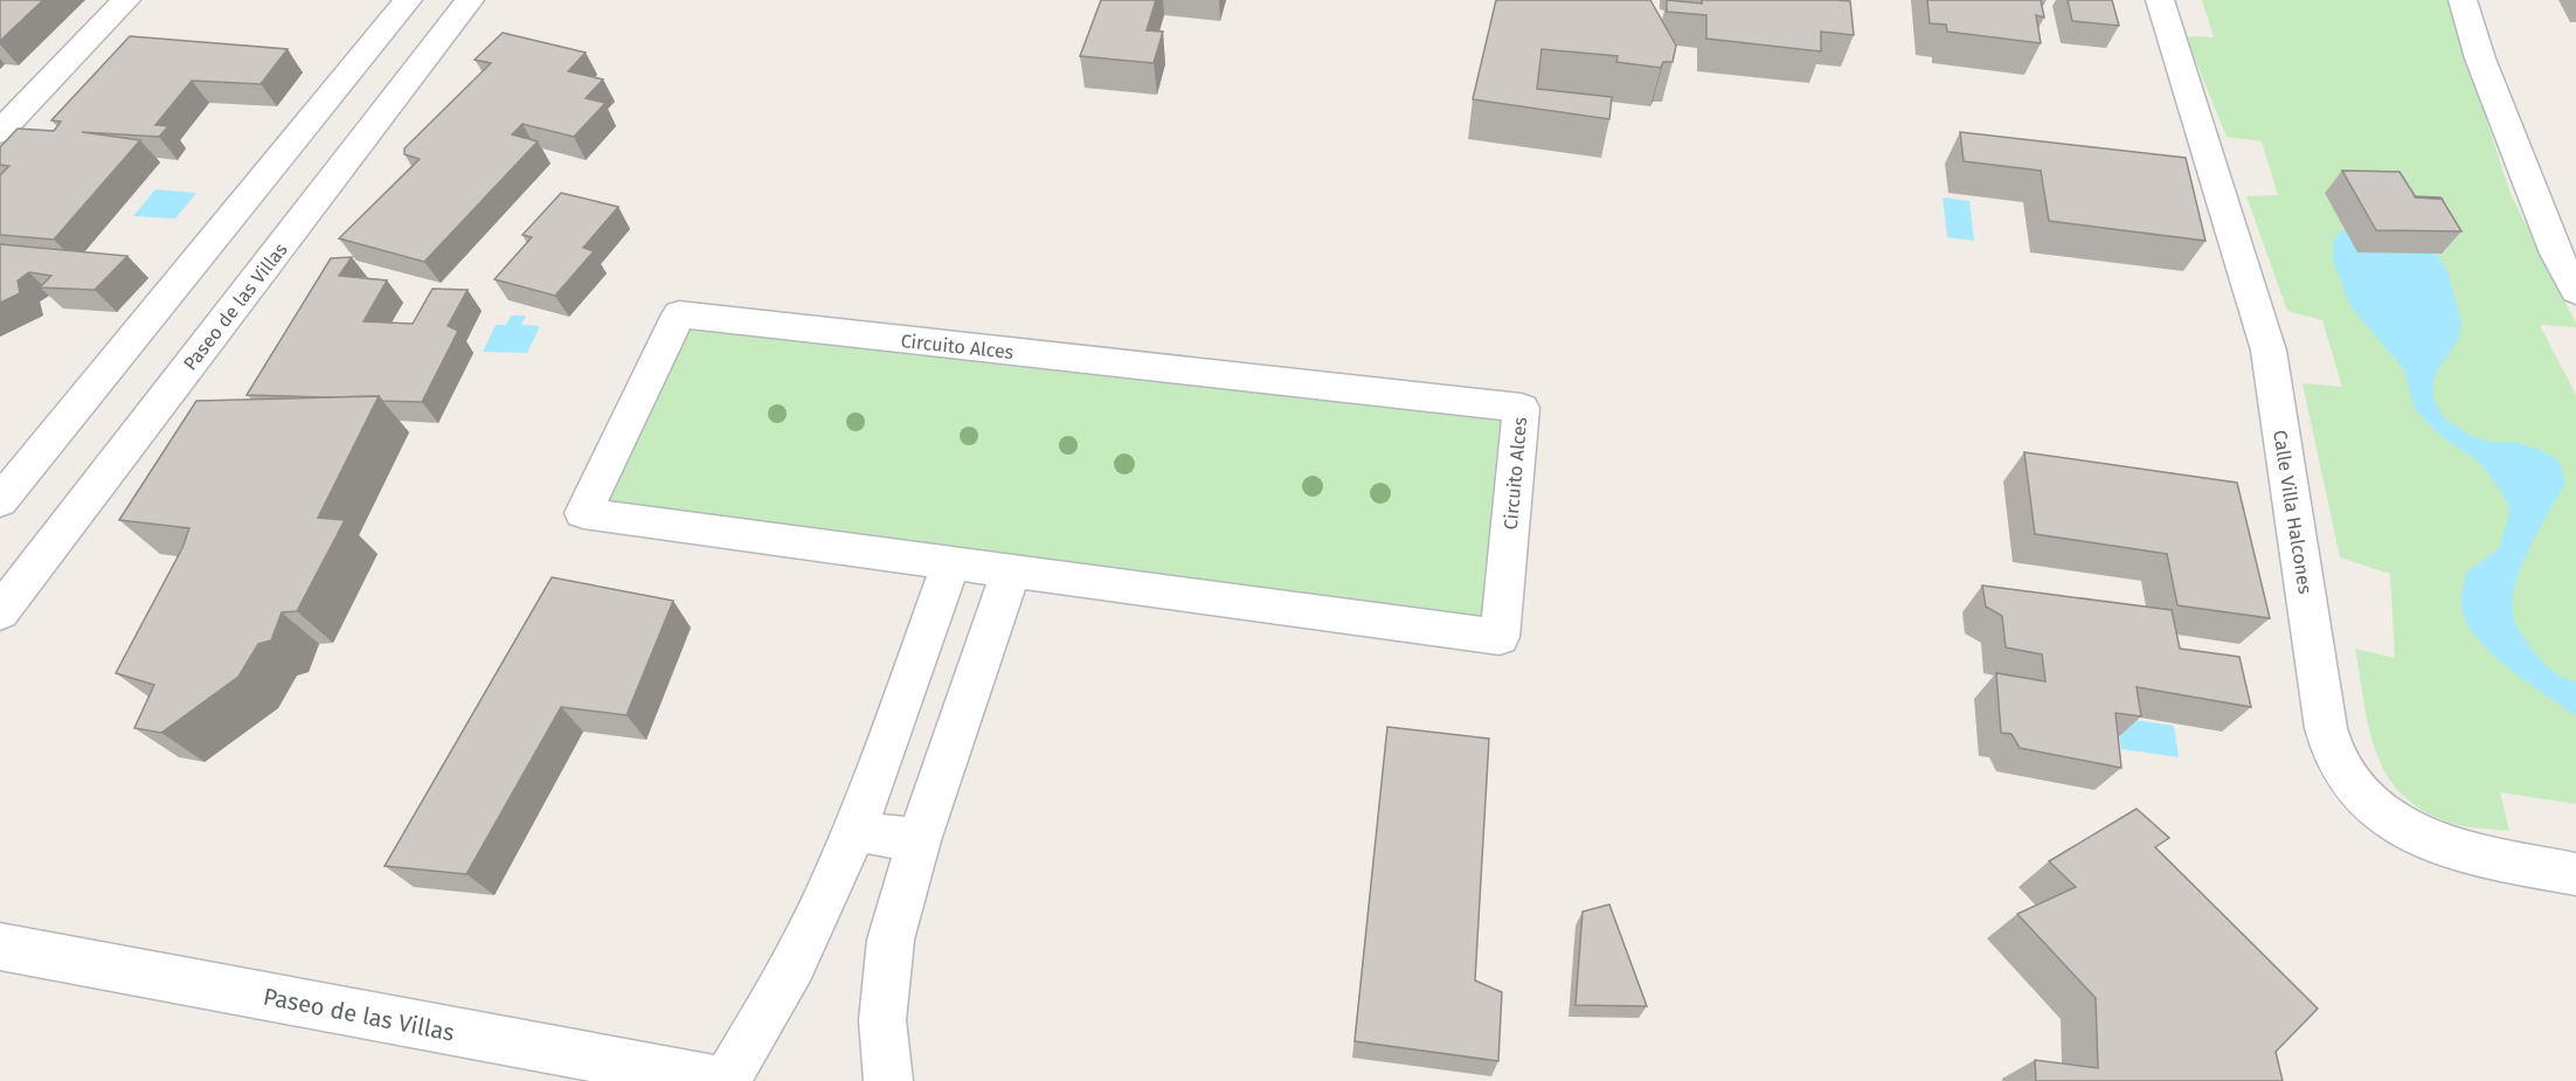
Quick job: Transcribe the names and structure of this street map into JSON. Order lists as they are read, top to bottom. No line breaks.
{"streets":{"street":["Paseo de las Villas","Circuito Alces","Calle Villa Halcones"]}}
